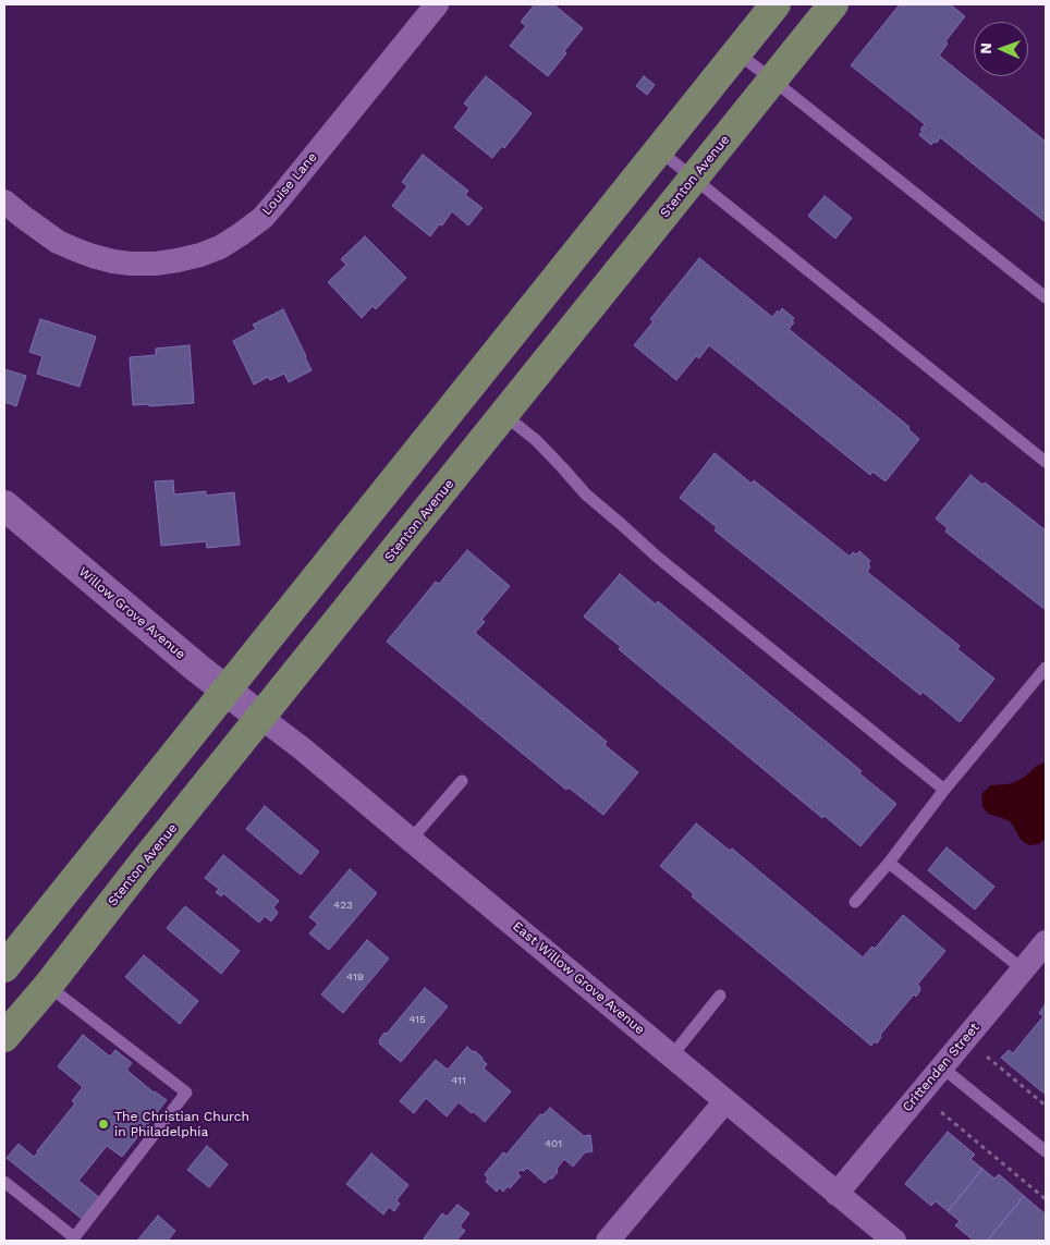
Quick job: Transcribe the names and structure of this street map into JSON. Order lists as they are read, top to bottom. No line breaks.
{"streets":{"main road":["Stenton Avenue"],"street":["Louise Lane","Willow Grove Avenue","East Willow Grove Avenue","Crittenden Street"]},"crossings":[["Stenton Avenue","Willow Grove Avenue"],["Stenton Avenue","East Willow Grove Avenue"],["Willow Grove Avenue","East Willow Grove Avenue"],["East Willow Grove Avenue","Crittenden Street"]],"places":["The Christian Church in Philadelphia"],"house_numbers":["423","419","415","411","401"],"north":"left"}
